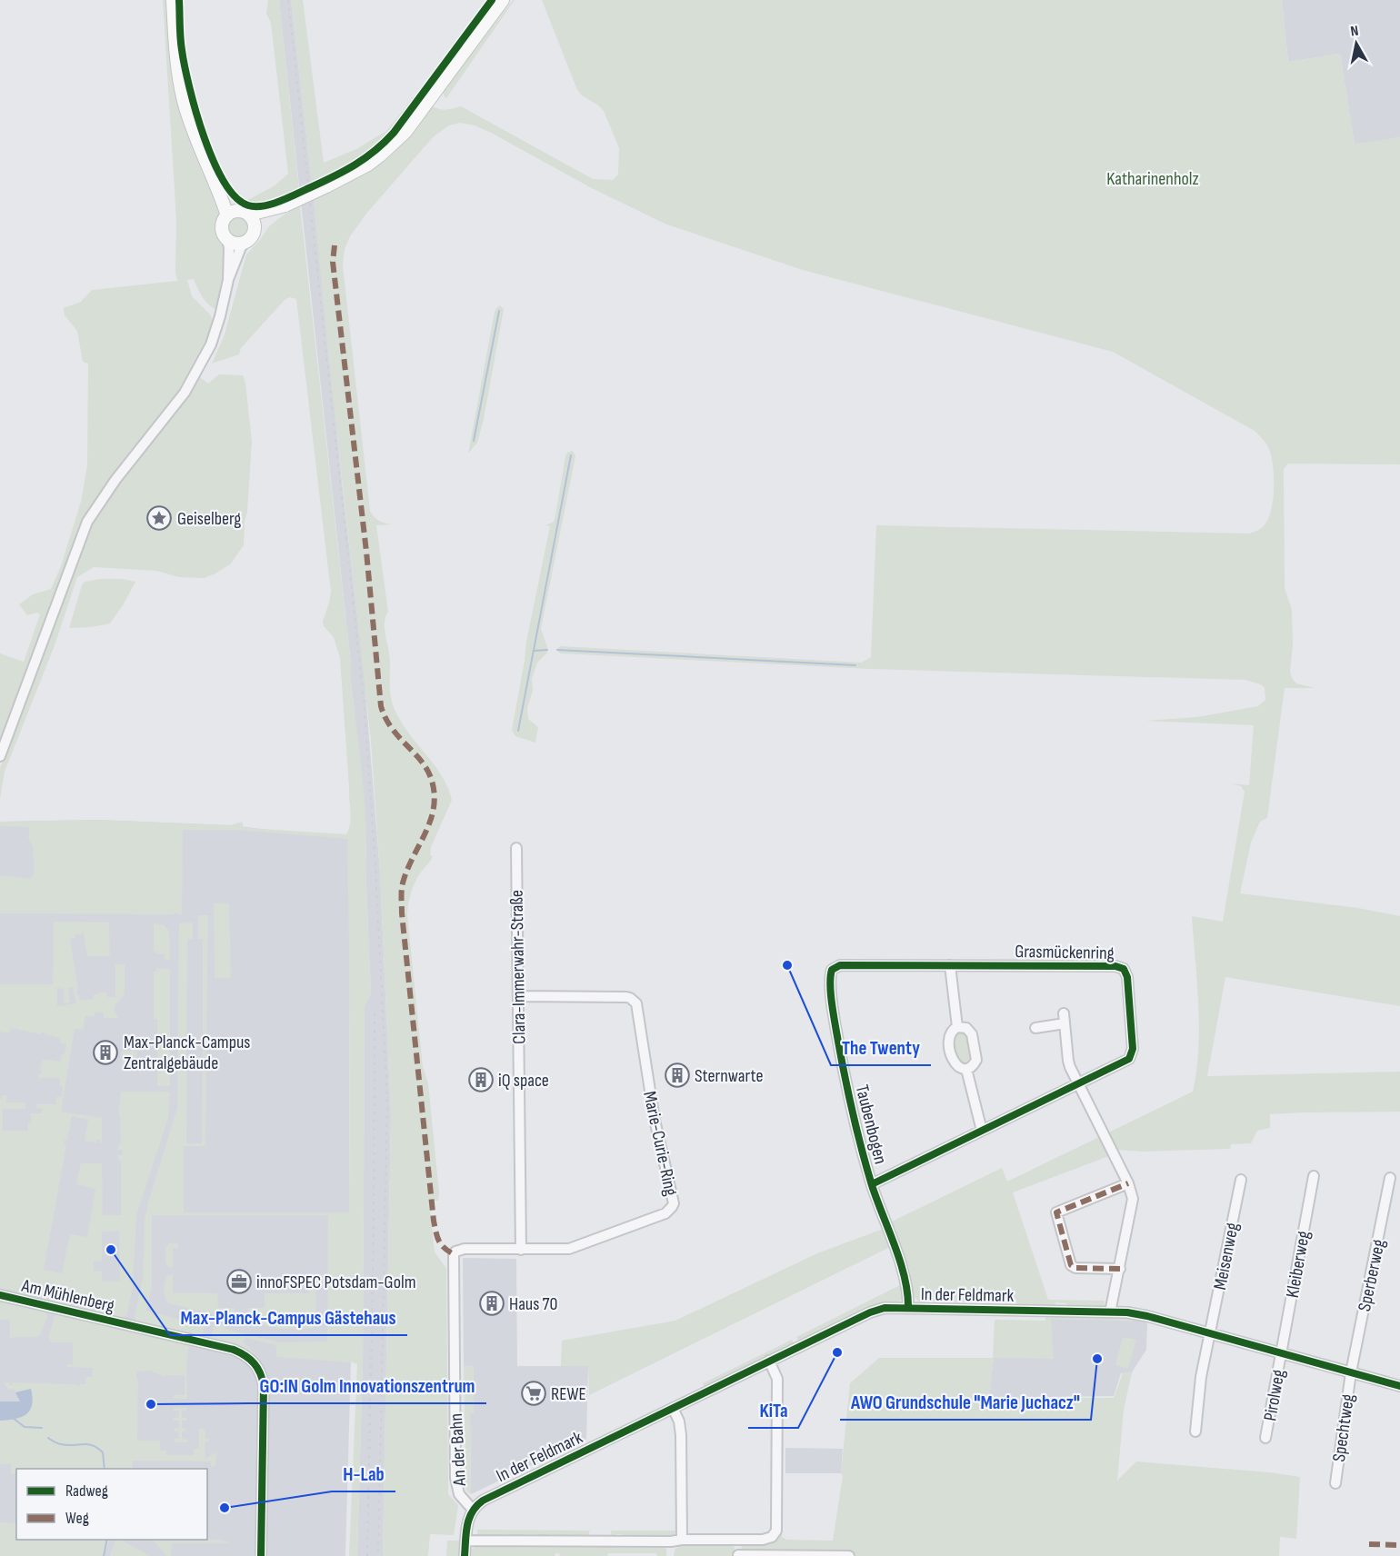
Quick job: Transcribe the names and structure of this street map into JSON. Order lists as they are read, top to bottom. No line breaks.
{"streets":{"street":["Grasmückenring","Clara-Immerwahr-Straße","Taubenbogen","Marie-Curie-Ring","Meisenweg","Kleiberweg","Sperberweg","In der Feldmark","Am Mühlenberg","Pirolweg","Spechtweg","An der Bahn"]},"crossings":[["Grasmückenring","Taubenbogen"],["Clara-Immerwahr-Straße","Marie-Curie-Ring"],["Taubenbogen","In der Feldmark"],["Marie-Curie-Ring","An der Bahn"],["Meisenweg","In der Feldmark"],["Kleiberweg","In der Feldmark"],["Kleiberweg","Pirolweg"],["Sperberweg","In der Feldmark"],["Sperberweg","Spechtweg"],["In der Feldmark","Pirolweg"],["In der Feldmark","Spechtweg"],["In der Feldmark","An der Bahn"]],"parks":["Katharinenholz"],"places":{"place":["Geiselberg"],"other":["The Twenty","Max-Planck-Campus Gästehaus","KiTa","AWO Grundschule \"Marie Juchacz\"","GO:IN Golm Innovationszentrum","H-Lab"],"building":["Max-Planck-Campus Zentralgebäude","Sternwarte","iQ space","Haus 70"],"office":["innoFSPEC Potsdam-Golm"],"supermarket":["REWE"]},"legend":["Radweg","Weg"],"north":"top"}
